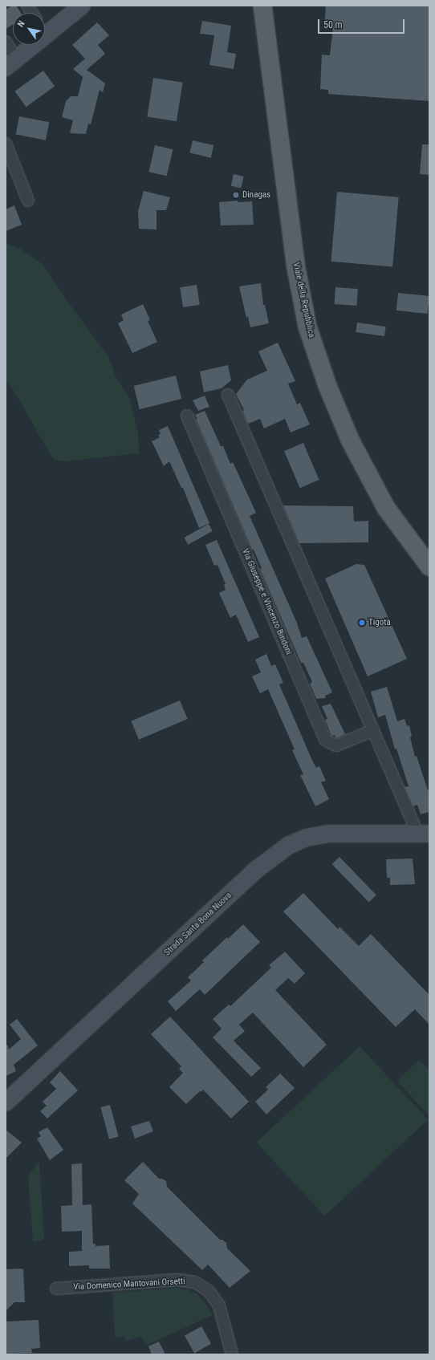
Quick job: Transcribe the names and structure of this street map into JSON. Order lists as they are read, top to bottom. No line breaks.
{"streets":{"main road":["Viale della Repubblica"],"street":["Via Giuseppe e Vincenzo Bindoni","Strada Santa Bona Nuova","Via Domenico Mantovani Orsetti"]},"places":["Dinagas","Tigotà"],"scale_bar":"50 m","north":"top left"}
